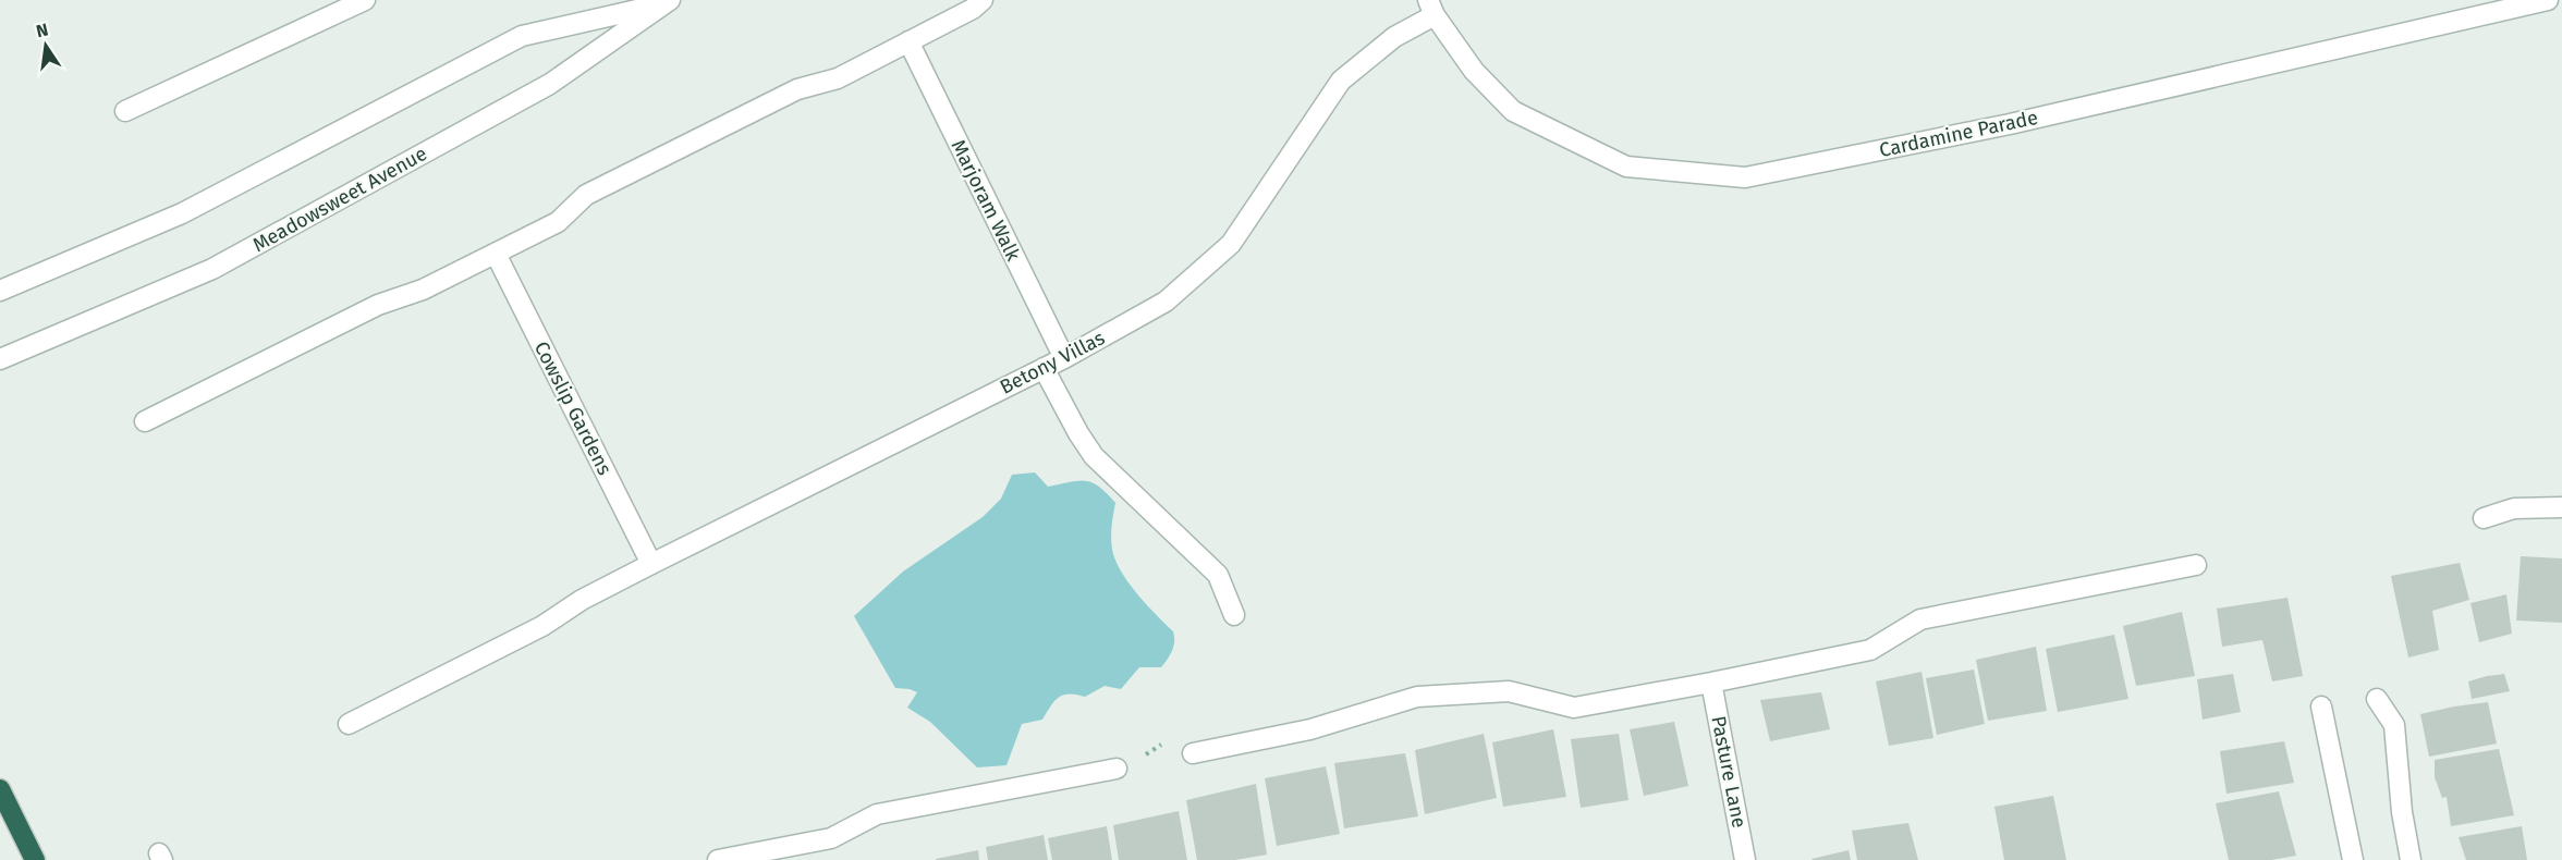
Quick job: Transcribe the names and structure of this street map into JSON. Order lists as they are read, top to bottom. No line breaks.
{"streets":{"street":["Cardamine Parade","Meadowsweet Avenue","Marjoram Walk","Betony Villas","Cowslip Gardens","Pasture Lane"]},"crossings":[["Cardamine Parade","Betony Villas"],["Marjoram Walk","Betony Villas"],["Betony Villas","Cowslip Gardens"]],"north":"top"}
